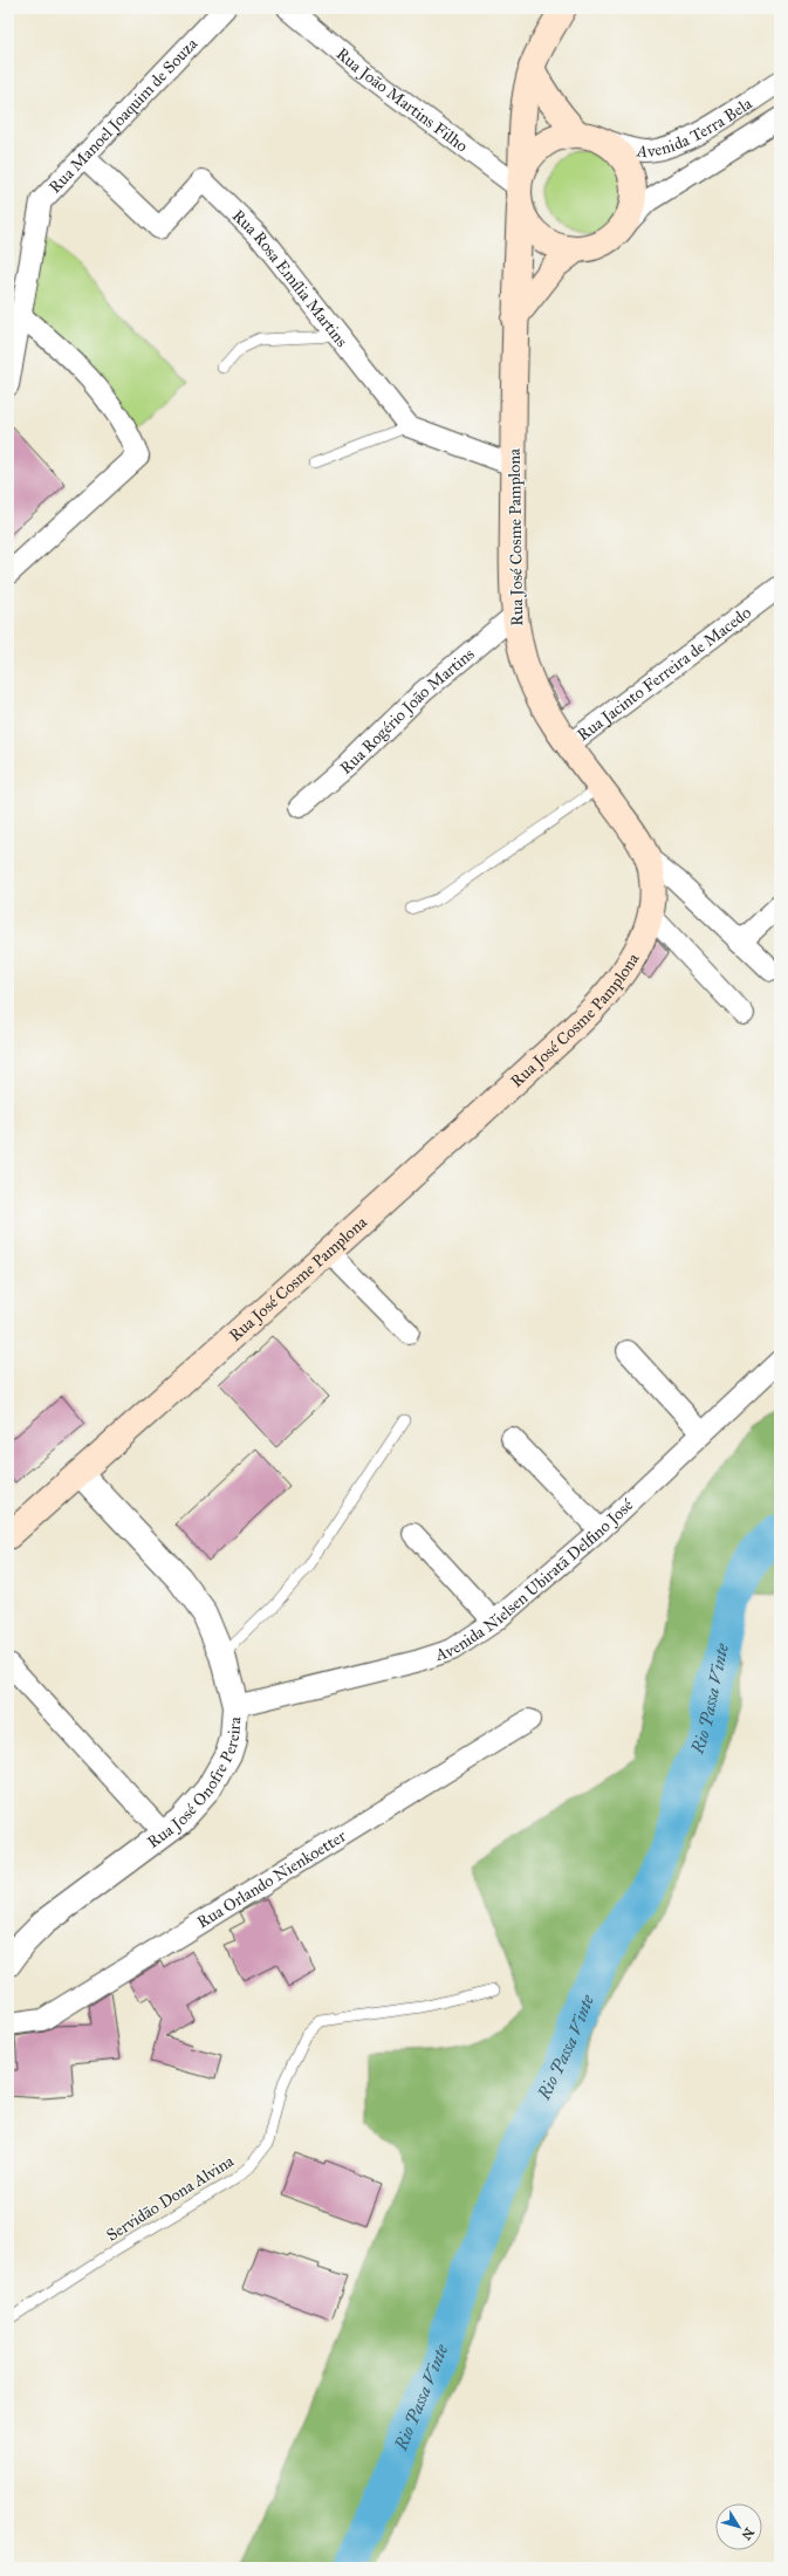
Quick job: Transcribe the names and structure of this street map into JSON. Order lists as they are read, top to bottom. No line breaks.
{"streets":{"main road":["Rua José Cosme Pamplona"],"street":["Rua João Martins Filho","Rua Manoel Joaquim de Souza","Avenida Terra Bela","Rua Rosa Emília Martins","Rua Jacinto Ferreira de Macedo","Rua Rogério João Martins","Avenida Nielsen Ubiratã Delfino José","Rua José Onofre Pereira","Rua Orlando Nienkoetter"],"lane":["Servidão Dona Alvina"]},"crossings":[["Rua João Martins Filho","Avenida Terra Bela"],["Rua João Martins Filho","Rua José Cosme Pamplona"],["Rua Manoel Joaquim de Souza","Rua Rosa Emília Martins"],["Avenida Terra Bela","Rua José Cosme Pamplona"],["Rua José Cosme Pamplona","Rua Jacinto Ferreira de Macedo"],["Rua José Cosme Pamplona","Rua Rogério João Martins"],["Rua José Cosme Pamplona","Rua José Onofre Pereira"],["Avenida Nielsen Ubiratã Delfino José","Rua José Onofre Pereira"]],"water":["Rio Passa Vinte"],"north":"bottom right"}
